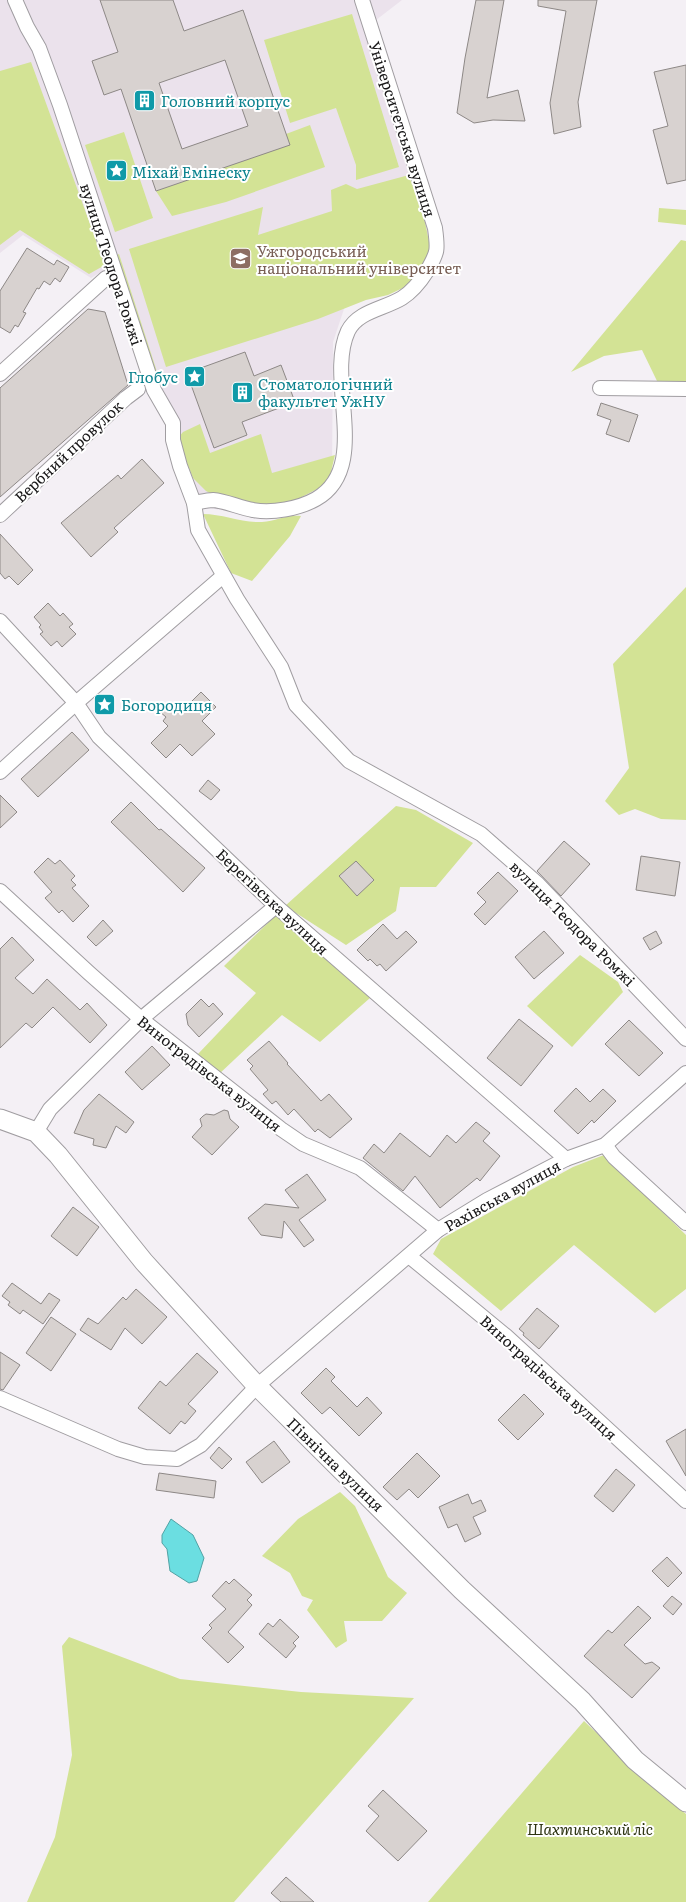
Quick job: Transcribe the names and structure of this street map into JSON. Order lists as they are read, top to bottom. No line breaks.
{"streets":{"street":["Університетська вулиця","вулиця Теодора Ромжі","Вербний провулок","Берегівська вулиця","Виноградівська вулиця","Рахівська вулиця","Північна вулиця"]},"crossings":[["Університетська вулиця","вулиця Теодора Ромжі"],["Берегівська вулиця","Рахівська вулиця"],["Виноградівська вулиця","Рахівська вулиця"],["Рахівська вулиця","Північна вулиця"]],"parks":["Шахтинський ліс"],"places":{"building":["Головний корпус","Стоматологічний факультет УжНУ"],"place":["Міхай Емінеску","Глобус","Богородиця"],"school or university":["Ужгородський національний університет"]}}
